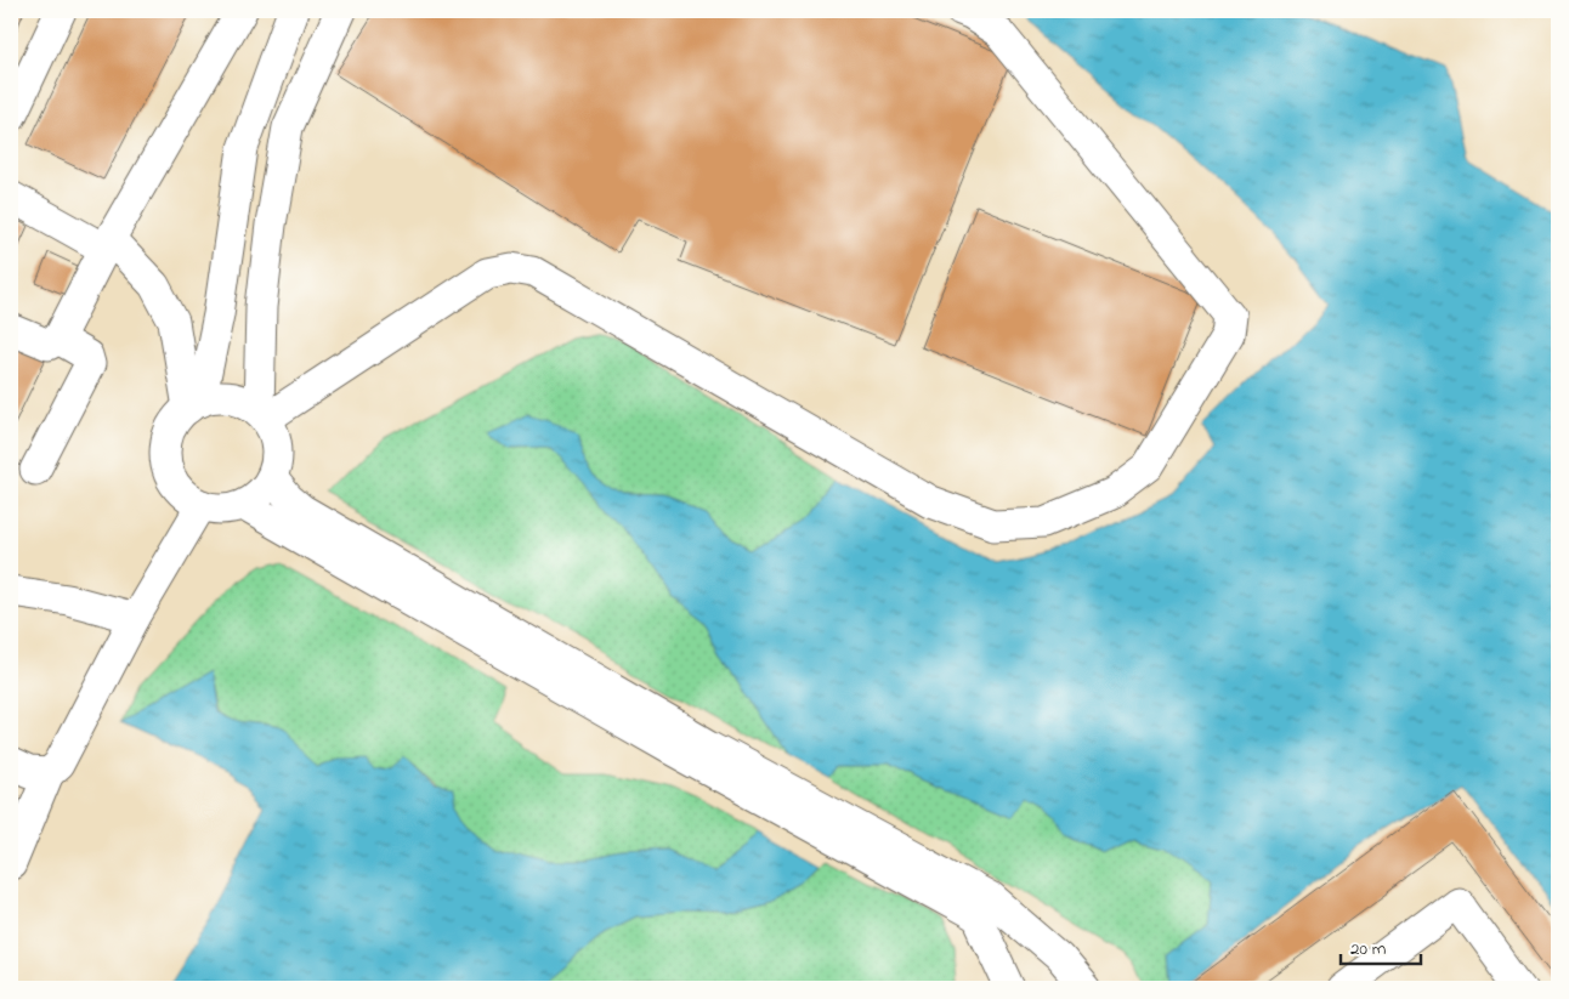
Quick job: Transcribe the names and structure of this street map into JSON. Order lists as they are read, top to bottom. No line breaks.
{"scale_bar":"20 m"}
